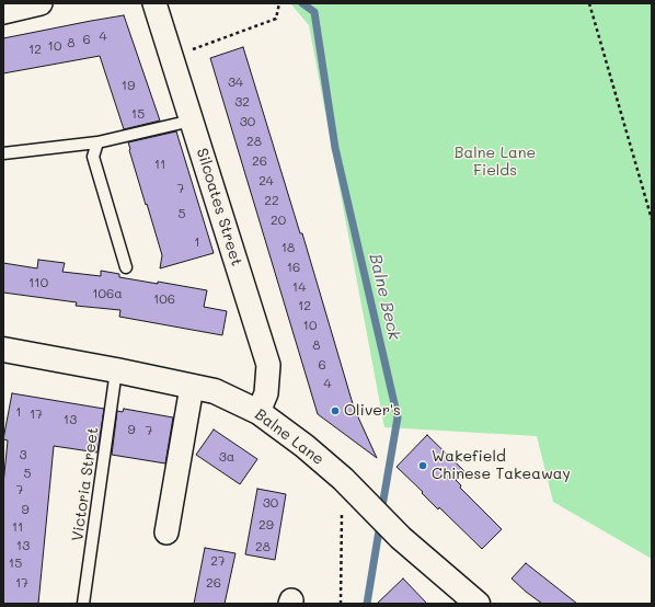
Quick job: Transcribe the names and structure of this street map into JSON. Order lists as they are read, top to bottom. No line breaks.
{"streets":{"street":["Silcoates Street","Balne Lane"],"lane":["Victoria Street"]},"crossings":[["Silcoates Street","Balne Lane"],["Balne Lane","Victoria Street"]],"water":["Balne Beck"],"parks":["Balne Lane Fields"],"places":["Oliver's","Wakefield Chinese Takeaway"],"house_numbers":["4","6","8","10","12","34","19","32","15","30","28","26","11","24","7","22","5","20","1","18","16","110","14","106a","106","12","10","8","6","4","1","17","13","9","7","3","3a","5","7","30","9","29","11","13","28","27","15","17","26"]}
